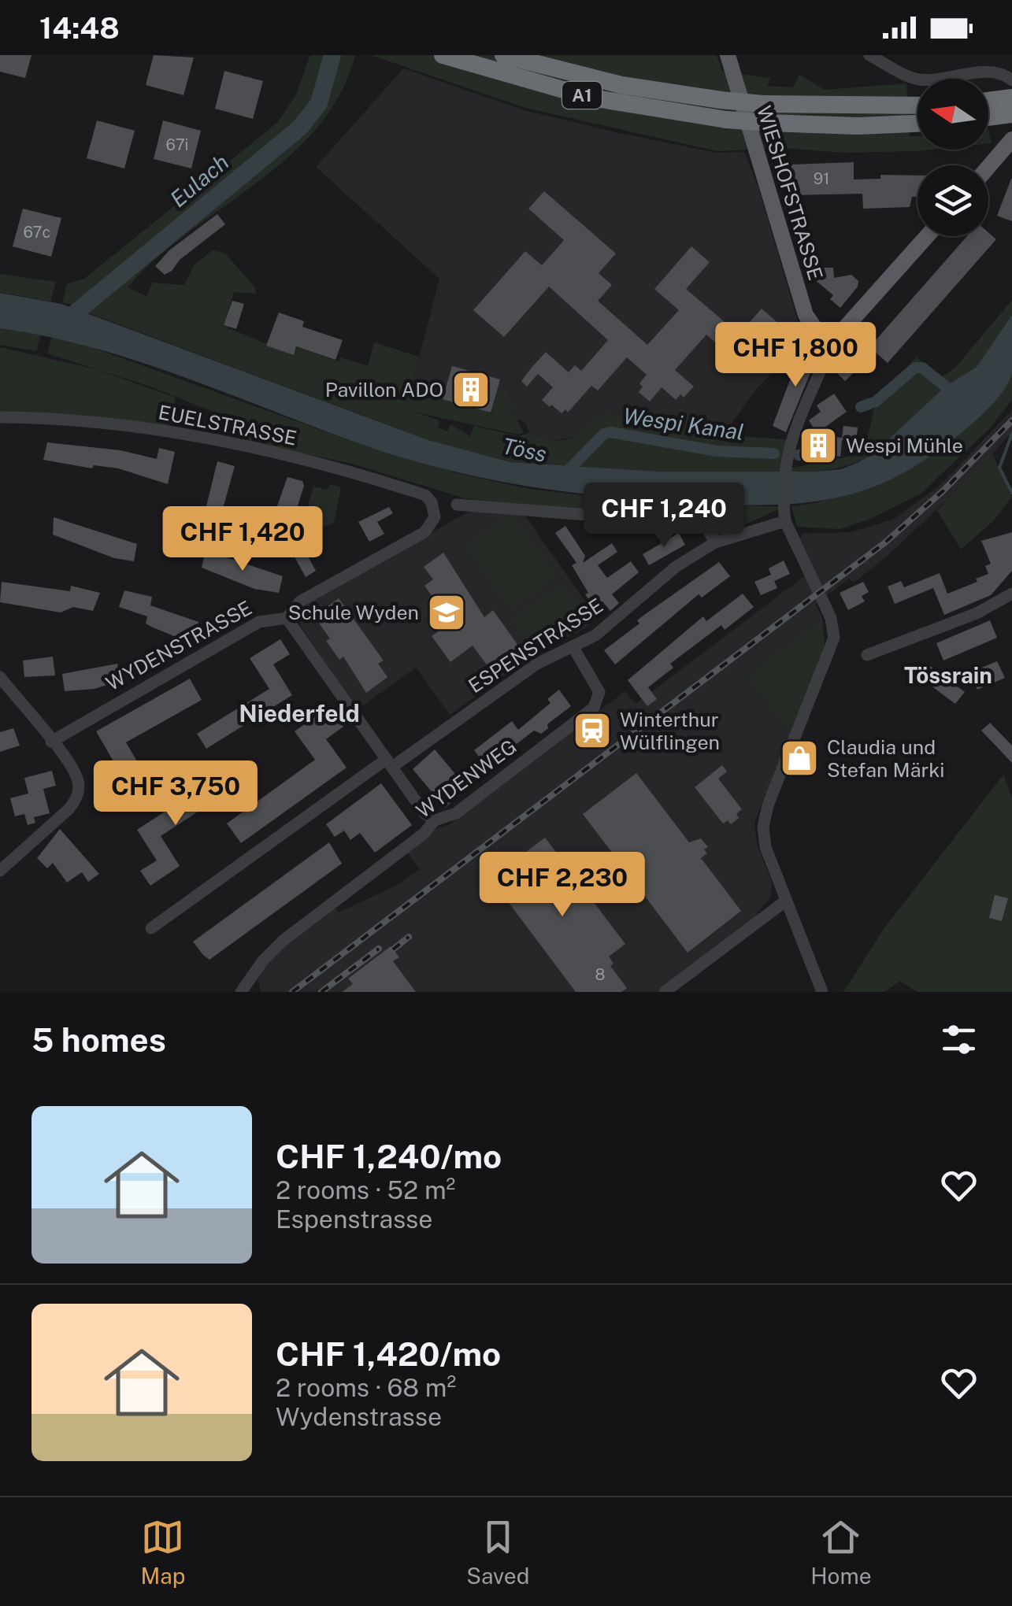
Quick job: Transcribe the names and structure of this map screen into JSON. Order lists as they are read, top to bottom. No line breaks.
{"streets":{"highway":["A1"],"main road":["WIESHOFSTRASSE"],"street":["EUELSTRASSE","WYDENSTRASSE","ESPENSTRASSE","WYDENWEG"]},"crossings":[["EUELSTRASSE","WYDENSTRASSE"],["ESPENSTRASSE","WYDENWEG"]],"districts":["Tössrain","Niederfeld"],"water":["Eulach","Wespi Kanal","Töss"],"places":{"building":["Pavillon ADO","Wespi Mühle"],"school or university":["Schule Wyden"],"station":["Winterthur Wülflingen"],"shop":["Claudia und Stefan Märki"]},"house_numbers":["67i","91","67c","8"],"north":"left","page":{"status":"14:48","price":["CHF 1,800","CHF 1,240","CHF 1,420","CHF 3,750","CHF 2,230"],"heading":"5 homes","list":[{"name":"CHF 1,240/mo","note":"2 rooms · 52 m² · Espenstrasse"},{"name":"CHF 1,420/mo","note":"2 rooms · 68 m² · Wydenstrasse"}],"tabs":["Map","Saved","Home"]}}
